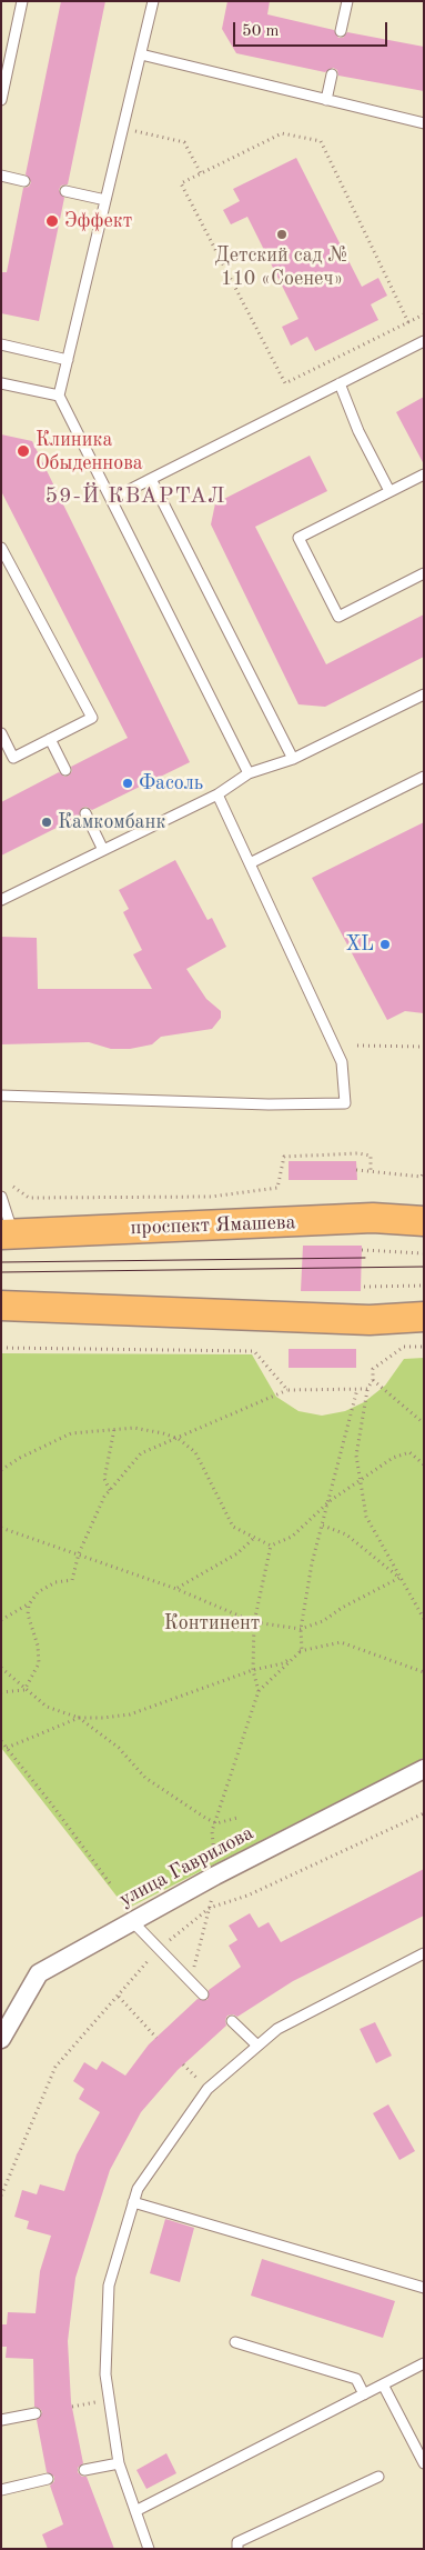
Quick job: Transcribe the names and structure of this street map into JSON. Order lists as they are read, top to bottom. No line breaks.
{"streets":{"main road":["проспект Ямашева"],"street":["улица Гаврилова"]},"districts":["59-Й КВАРТАЛ"],"parks":["Континент"],"places":["Эффект","Детский сад № 110 «Соенеч»","Клиника Обыденнова","Фасоль","Камкомбанк","XL"],"scale_bar":"50 m"}
